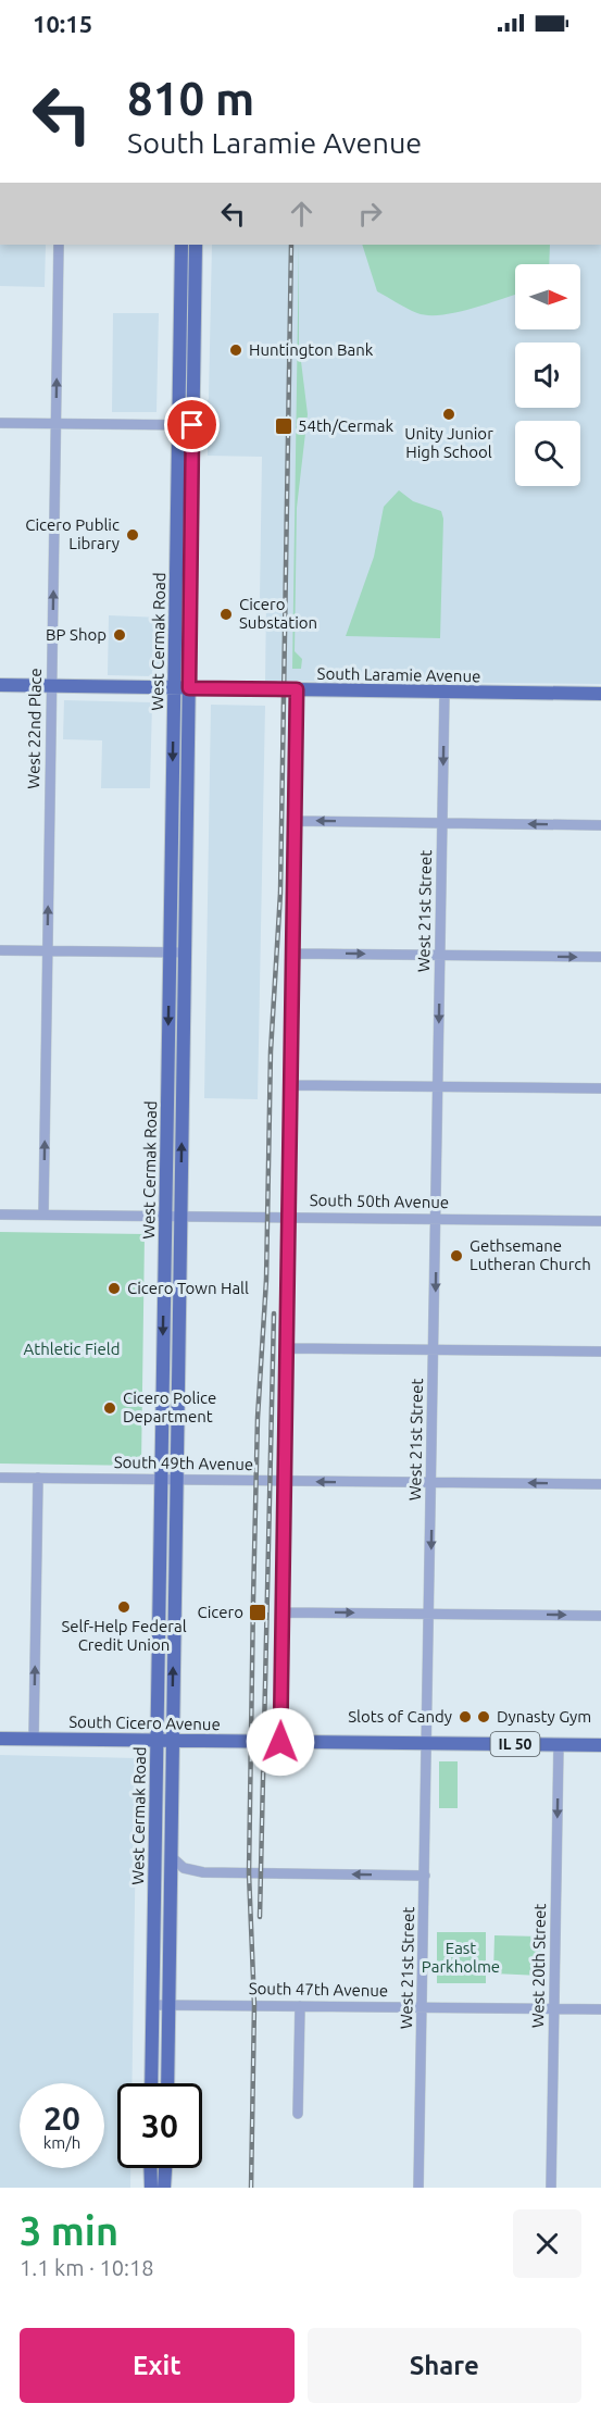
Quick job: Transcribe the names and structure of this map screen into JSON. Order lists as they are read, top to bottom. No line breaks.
{"streets":{"main road":["West Cermak Road","South Laramie Avenue","South Cicero Avenue","IL 50"],"street":["West 22nd Place","West 21st Street","South 50th Avenue","South 49th Avenue","West 20th Street","South 47th Avenue"]},"crossings":[["West Cermak Road","South Laramie Avenue"],["West Cermak Road","South 50th Avenue"],["West Cermak Road","South 49th Avenue"],["West Cermak Road","South Cicero Avenue"],["West Cermak Road","South 47th Avenue"],["South Laramie Avenue","West 22nd Place"],["South Laramie Avenue","West 21st Street"],["West 22nd Place","South 50th Avenue"],["West 21st Street","South 50th Avenue"],["West 21st Street","South 49th Avenue"],["West 21st Street","South Cicero Avenue"],["West 21st Street","South 47th Avenue"],["South Cicero Avenue","West 20th Street"],["West 20th Street","South 47th Avenue"]],"one_way":["West 22nd Place","West 21st Street","South 49th Avenue","West 20th Street"],"parks":["Athletic Field","East Parkholme"],"places":{"other":["Huntington Bank","Unity Junior High School","Cicero Public Library","Cicero Substation","BP Shop","Gethsemane Lutheran Church","Cicero Town Hall","Cicero Police Department","Self-Help Federal Credit Union","Slots of Candy","Dynasty Gym"],"transit":["54th/Cermak","Cicero"]},"north":"right","page":{"status":"10:15","turn":["810 m","South Laramie Avenue"],"speed":"20 km/h","limit":"30","heading":["3 min","1.1 km · 10:18"],"buttons":["Exit","Share"]}}
